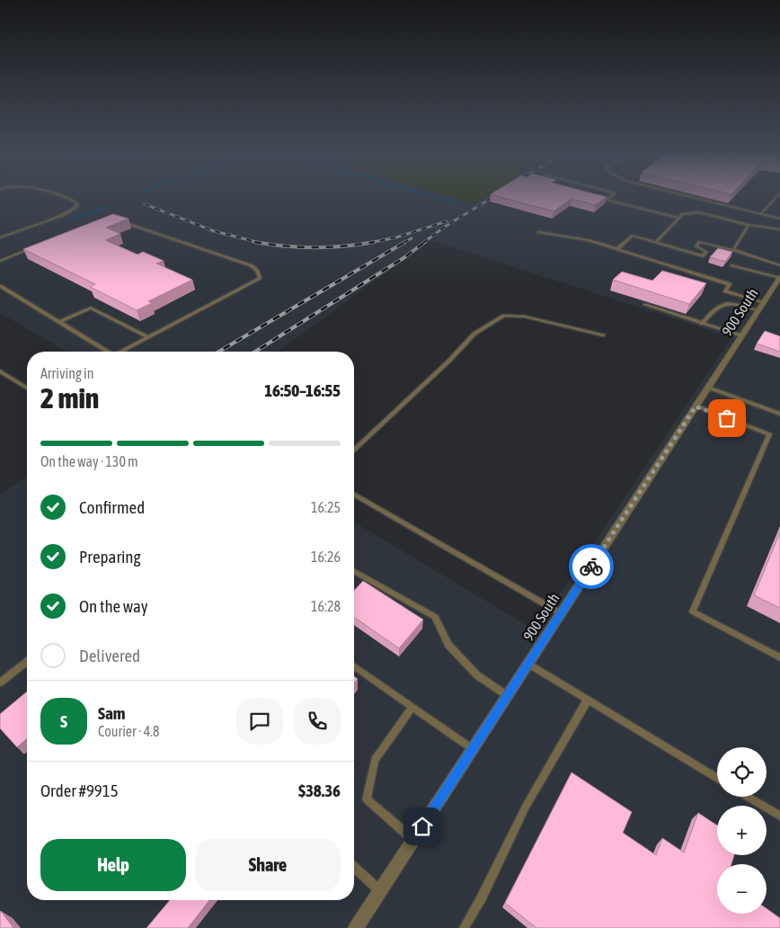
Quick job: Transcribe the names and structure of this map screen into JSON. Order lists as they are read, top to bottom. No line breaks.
{"streets":{"street":["900 South"]},"page":{"heading":["2 min","Arriving in","16:50–16:55"],"panel":["Sam","Courier · 4.8","Order #9915","$38.36"],"bar":"On the way · 130 m","list":[["Confirmed","16:25"],["Preparing","16:26"],["On the way","16:28"],"Delivered"],"round":"S","map_buttons":["+","−"],"buttons":["Help","Share"]}}
